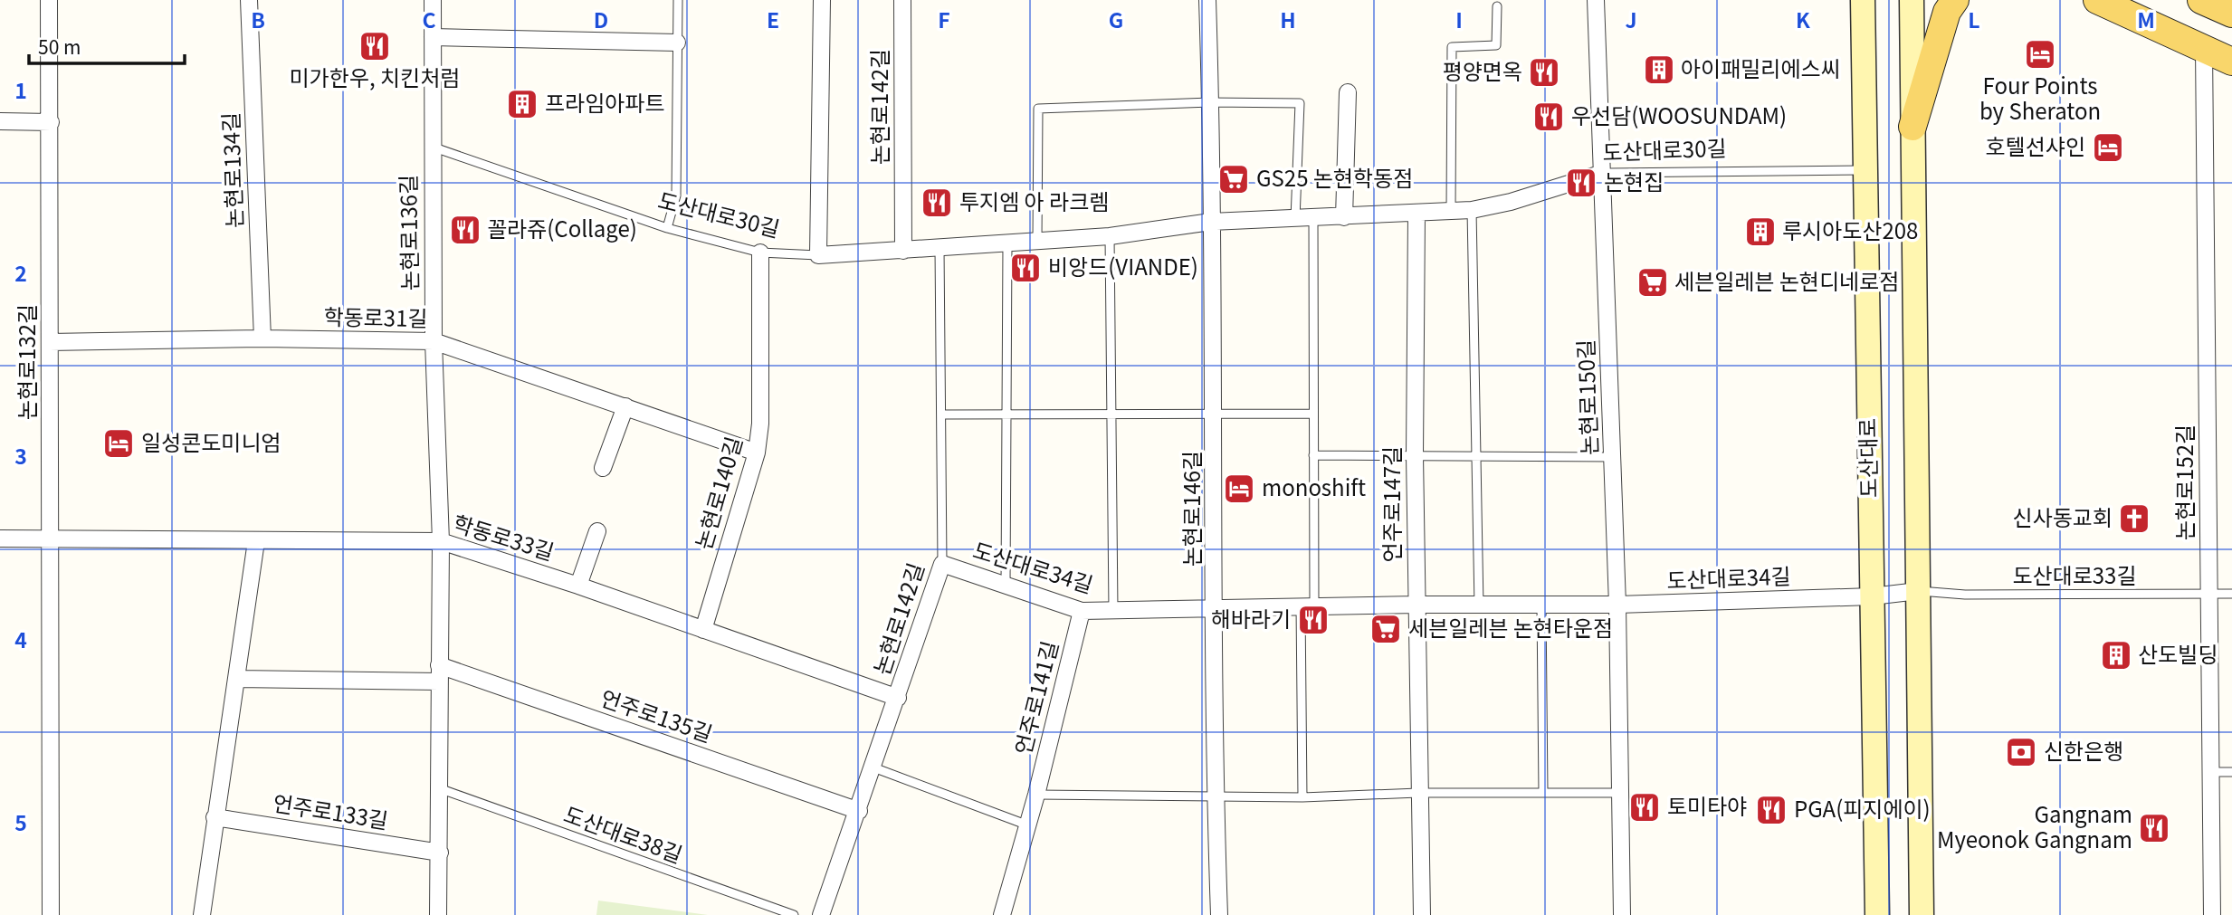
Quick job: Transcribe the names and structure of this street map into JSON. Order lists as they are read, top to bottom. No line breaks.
{"streets":{"main road":["도산대로"],"street":["논현로142길","도산대로30길","논현로134길","논현로136길","학동로31길","논현로132길","논현로150길","논현로152길","논현로140길","언주로147길","논현로146길","학동로33길","도산대로34길","언주로141길","언주로135길","언주로133길"],"lane":["도산대로33길","도산대로38길"]},"crossings":[["논현로142길","도산대로30길"],["논현로142길","학동로33길"],["논현로142길","도산대로34길"],["논현로142길","언주로135길"],["도산대로30길","논현로136길"],["도산대로30길","논현로150길"],["도산대로30길","도산대로"],["도산대로30길","논현로140길"],["도산대로30길","언주로147길"],["도산대로30길","논현로146길"],["논현로134길","학동로31길"],["논현로136길","학동로31길"],["논현로136길","학동로33길"],["학동로31길","논현로132길"],["학동로31길","논현로140길"],["논현로132길","학동로33길"],["논현로150길","도산대로34길"],["도산대로","도산대로34길"],["논현로152길","도산대로33길"],["논현로140길","학동로33길"],["언주로147길","도산대로34길"],["논현로146길","도산대로34길"],["도산대로34길","도산대로33길"],["도산대로34길","언주로141길"]],"places":{"restaurant":["미가한우, 치킨처럼","평양면옥","우선담(WOOSUNDAM)","논현집","투지엠 아 라크렘","꼴라쥬(Collage)","비앙드(VIANDE)","해바라기","토미타야","PGA(피지에이)","Gangnam Myeonok Gangnam"],"hotel":["Four Points by Sheraton","호텔선샤인","일성콘도미니엄","monoshift"],"building":["아이패밀리에스씨","프라임아파트","루시아도산208","산도빌딩"],"supermarket":["GS25 논현학동점","세븐일레븐 논현디네로점","세븐일레븐 논현타운점"],"church":["신사동교회"],"bank":["신한은행"]},"scale_bar":"50 m","grid":{"columns":["B","C","D","E","F","G","H","I","J","K","L","M"],"rows":["1","2","3","4","5"]}}
